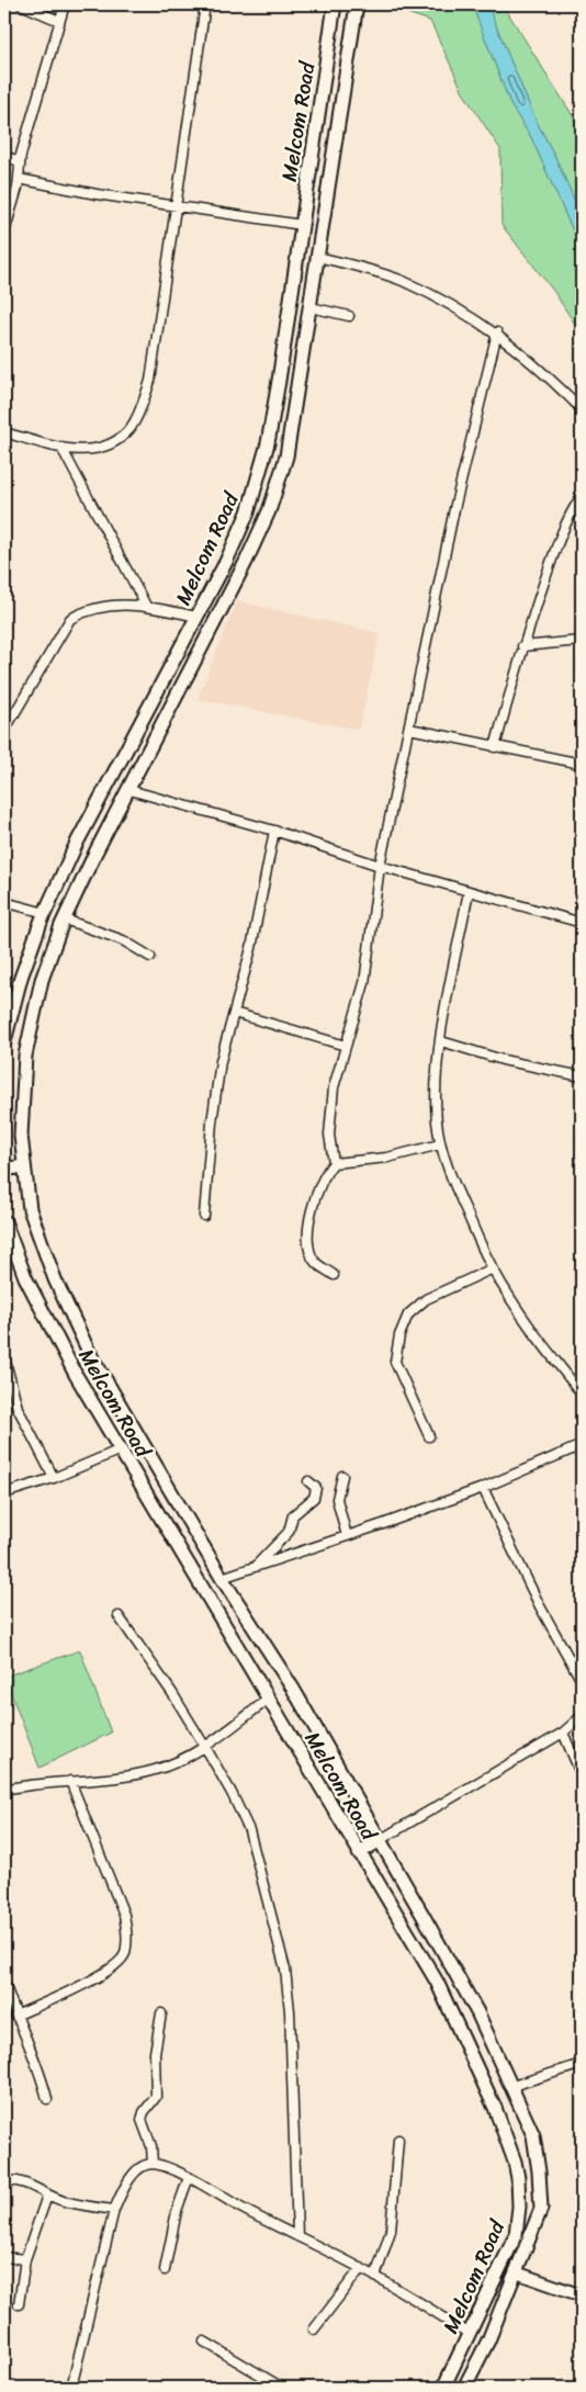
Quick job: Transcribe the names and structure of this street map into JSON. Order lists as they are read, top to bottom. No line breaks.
{"streets":{"main road":["Melcom Road"]}}
